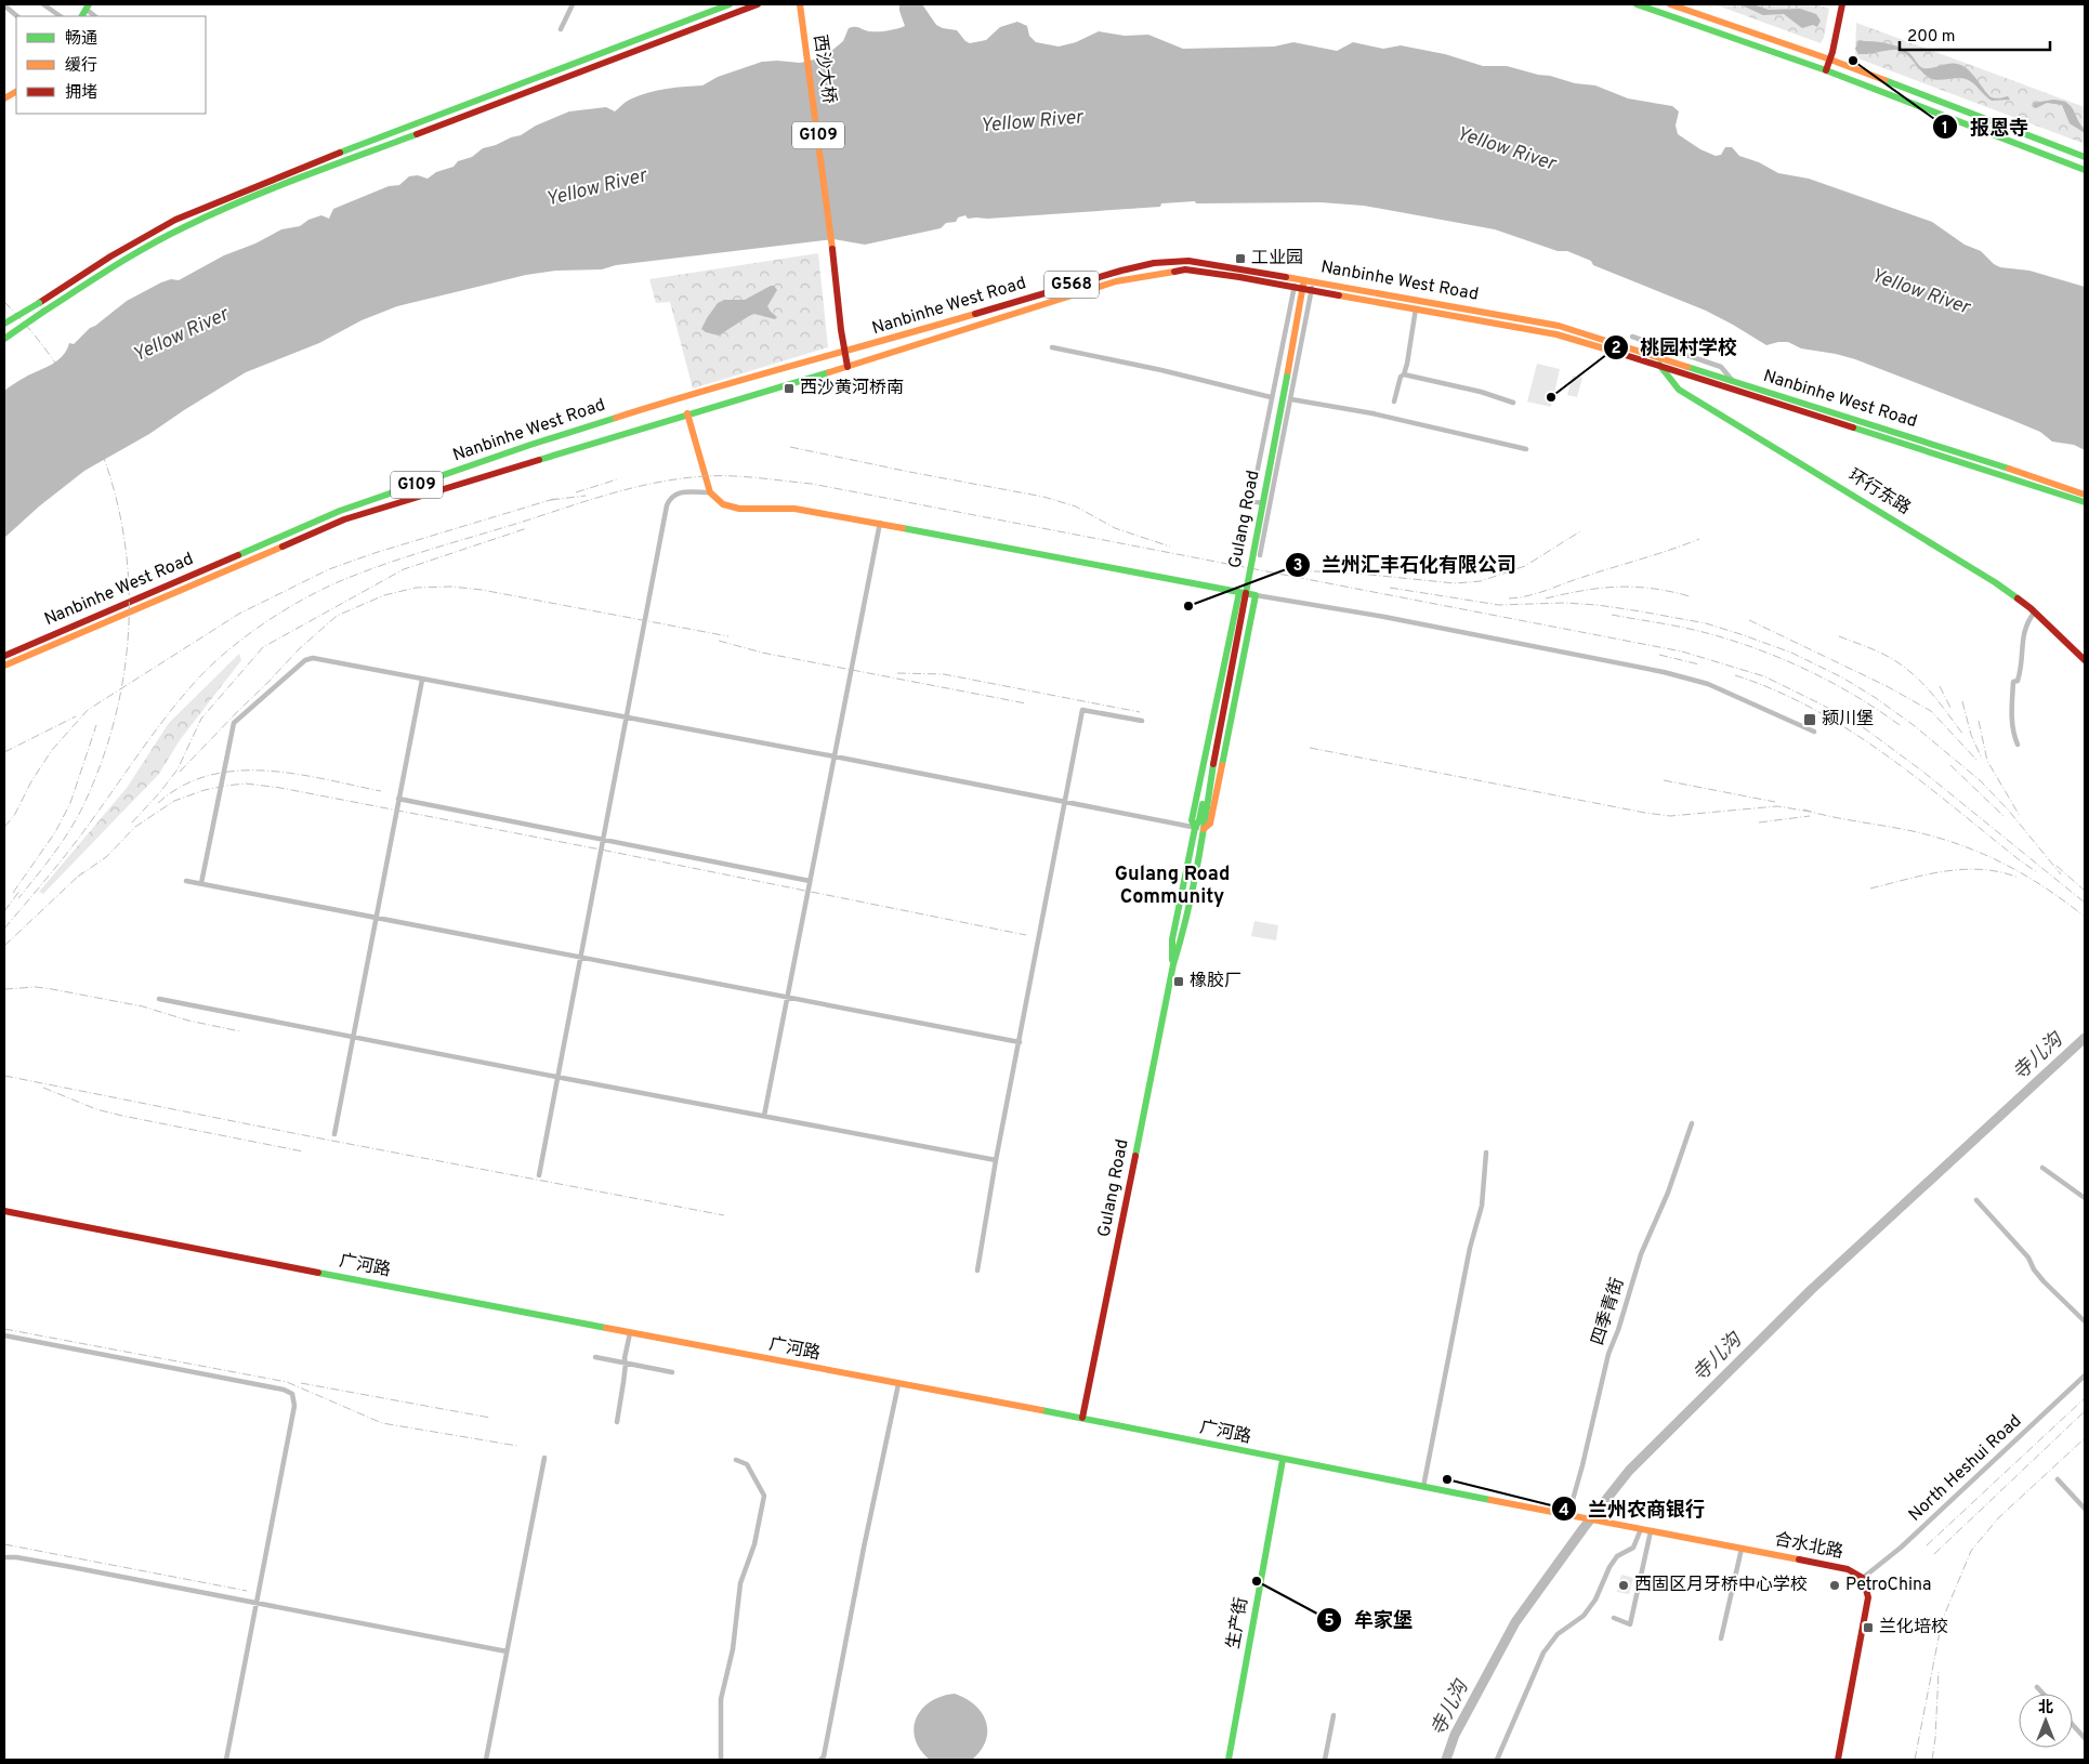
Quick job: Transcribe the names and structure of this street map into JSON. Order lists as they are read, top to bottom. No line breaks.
{"streets":{"main road":["西沙大桥","G109","Nanbinhe West Road","G568","环行东路","Gulang Road","广河路","合水北路","生产街"],"street":["四季青街","North Heshui Road"]},"crossings":[["西沙大桥","G109"],["西沙大桥","Nanbinhe West Road"],["G109","Nanbinhe West Road"],["Nanbinhe West Road","环行东路"],["Nanbinhe West Road","Gulang Road"],["Gulang Road","广河路"],["广河路","四季青街"],["广河路","合水北路"],["广河路","生产街"],["North Heshui Road","合水北路"]],"districts":["Gulang Road Community"],"water":["Yellow River","寺儿沟"],"places":{"other":["报恩寺","桃园村学校","兰州汇丰石化有限公司","兰州农商银行","牟家堡","西固区月牙桥中心学校","PetroChina"],"transit":["工业园","西沙黄河桥南","颍川堡","橡胶厂","兰化培校"]},"legend":["畅通","缓行","拥堵"],"scale_bar":"200 m","north":"top"}
